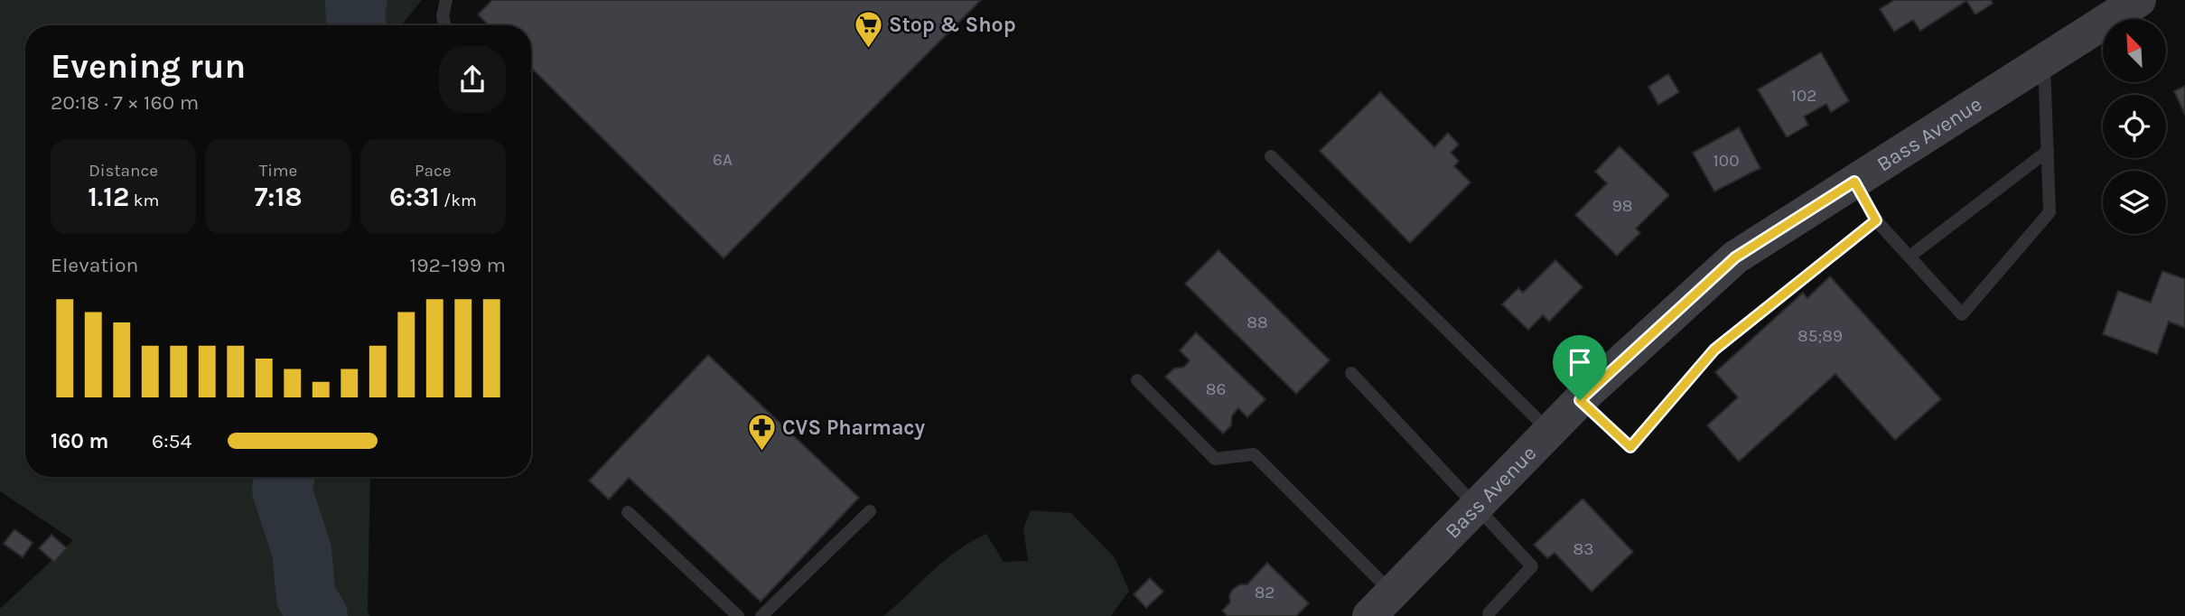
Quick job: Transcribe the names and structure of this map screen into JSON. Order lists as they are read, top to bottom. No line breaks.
{"streets":{"main road":["Bass Avenue"]},"places":{"supermarket":["Stop & Shop"],"pharmacy":["CVS Pharmacy"]},"house_numbers":["102","6A","100","98","88","85;89","86","83","82"],"north":"top left","page":{"heading":["Evening run","20:18 · 7 × 160 m"],"stats":[["Distance","1.12 km"],["Time","7:18"],["Pace","6:31 /km"]],"chart":["Elevation","192–199 m"],"list":[{"name":"160 m","note":"6:54"}]}}
